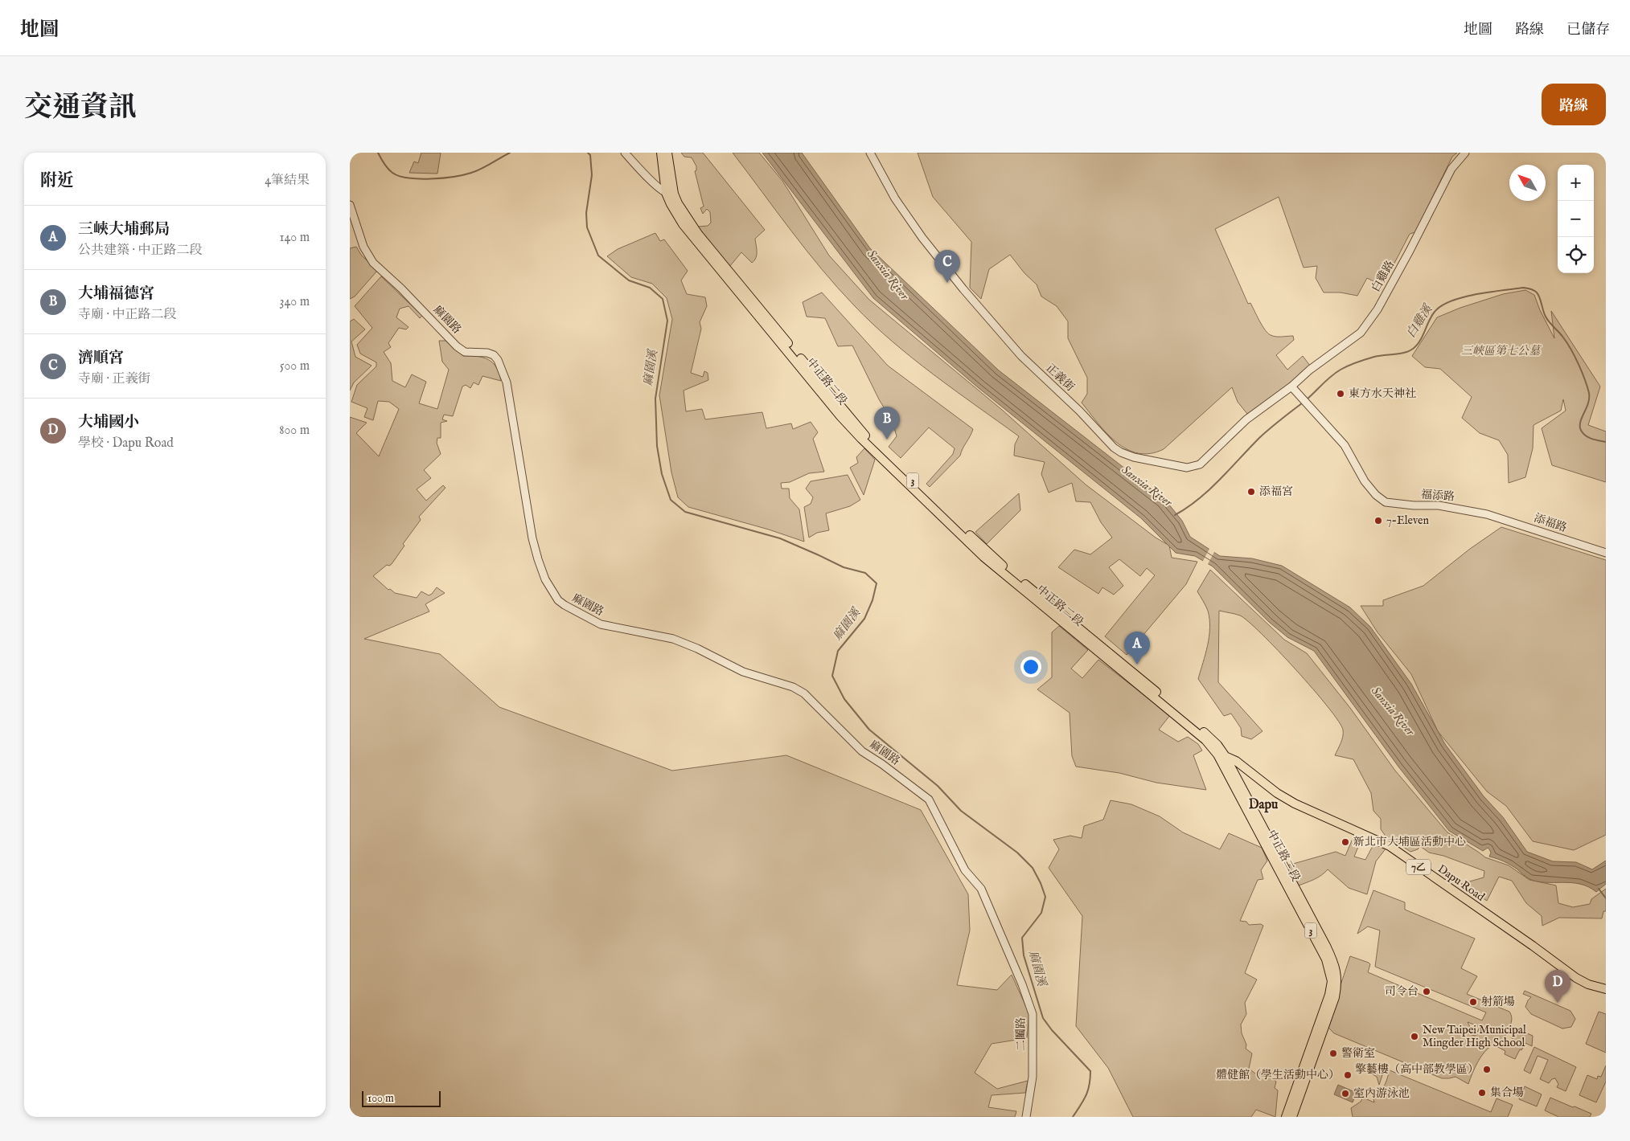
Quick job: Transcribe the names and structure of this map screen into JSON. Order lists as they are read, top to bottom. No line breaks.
{"streets":{"main road":["中正路二段","3","7乙","Dapu Road"],"street":["白雞路","麻園路","正義街","福添路","添福路","二鬮路"]},"crossings":[["白雞路","正義街"],["白雞路","福添路"],["麻園路","二鬮路"],["正義街","福添路"],["中正路二段","Dapu Road"],["福添路","添福路"]],"districts":["Dapu"],"water":["Sanxia River","白雞溪","麻園溪"],"parks":["三峽區第七公墓"],"places":["東方水天神社","添福宮","7-Eleven","新北市大埔區活動中心","司令台","射箭場","New Taipei Municipal Mingder High School","警衛室","擎藝樓（高中部教學區）","體健館（學生活動中心）","集合場","室內游泳池"],"scale_bar":"100 m","north":"top left","page":{"header":"地圖","nav":["地圖","路線","已儲存"],"title":"交通資訊","buttons":"路線","heading":["附近","4筆結果"],"map_buttons":["+","−"],"list":[{"mark":"A","name":"三峽大埔郵局","note":"公共建築 · 中正路二段","value":"140 m"},{"mark":"B","name":"大埔福德宮","note":"寺廟 · 中正路二段","value":"340 m"},{"mark":"C","name":"濟順宮","note":"寺廟 · 正義街","value":"500 m"},{"mark":"D","name":"大埔國小","note":"學校 · Dapu Road","value":"800 m"}],"pins":["C","B","A","D"],"scale":"100 m"}}
